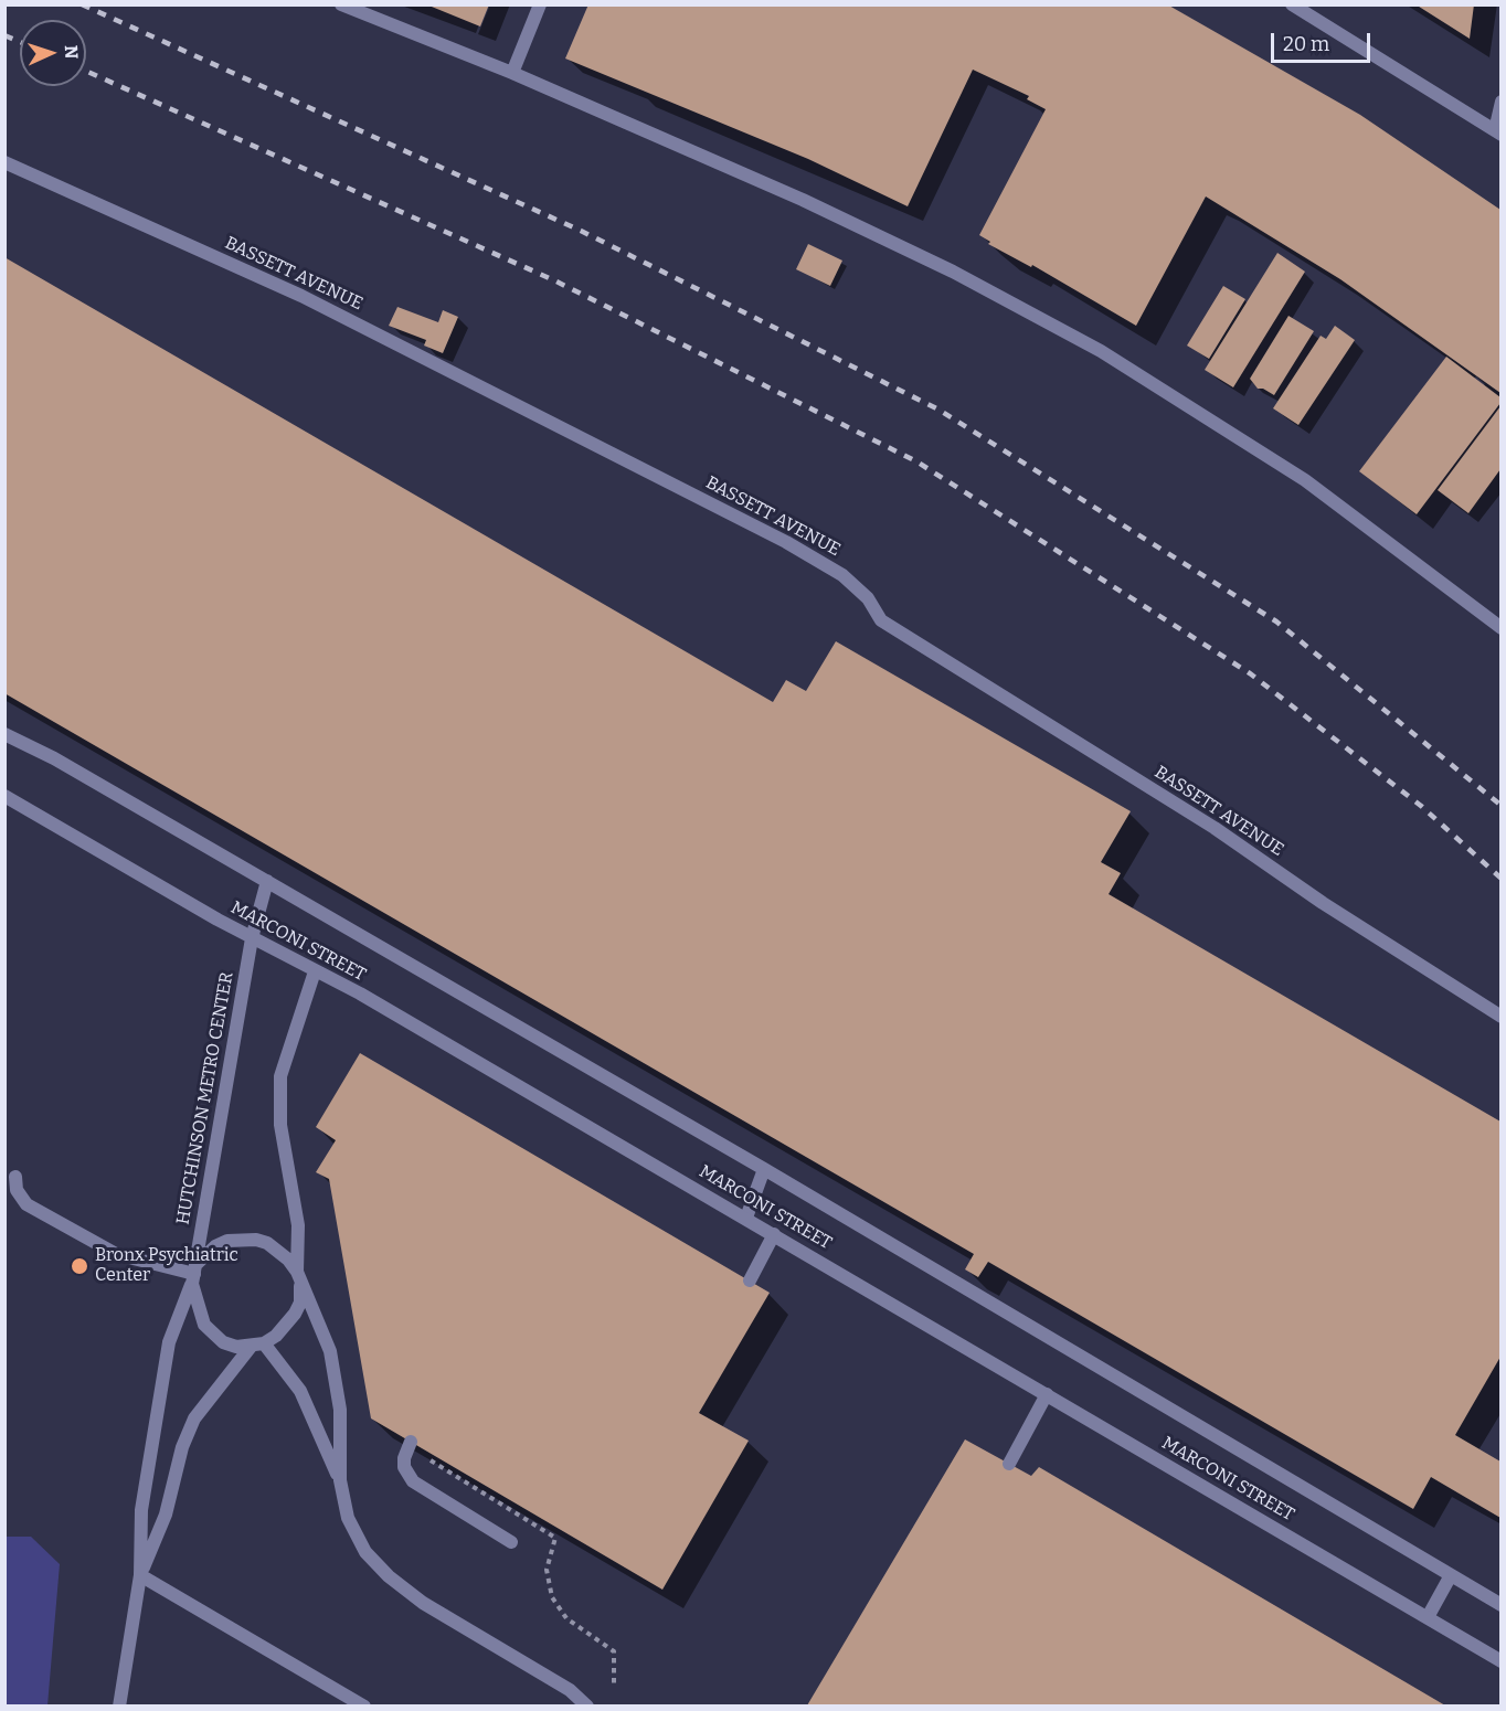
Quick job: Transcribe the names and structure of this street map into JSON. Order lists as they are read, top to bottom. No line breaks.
{"streets":{"street":["BASSETT AVENUE","MARCONI STREET","HUTCHINSON METRO CENTER"]},"crossings":[["MARCONI STREET","HUTCHINSON METRO CENTER"]],"places":["Bronx Psychiatric Center"],"scale_bar":"20 m","north":"right"}
